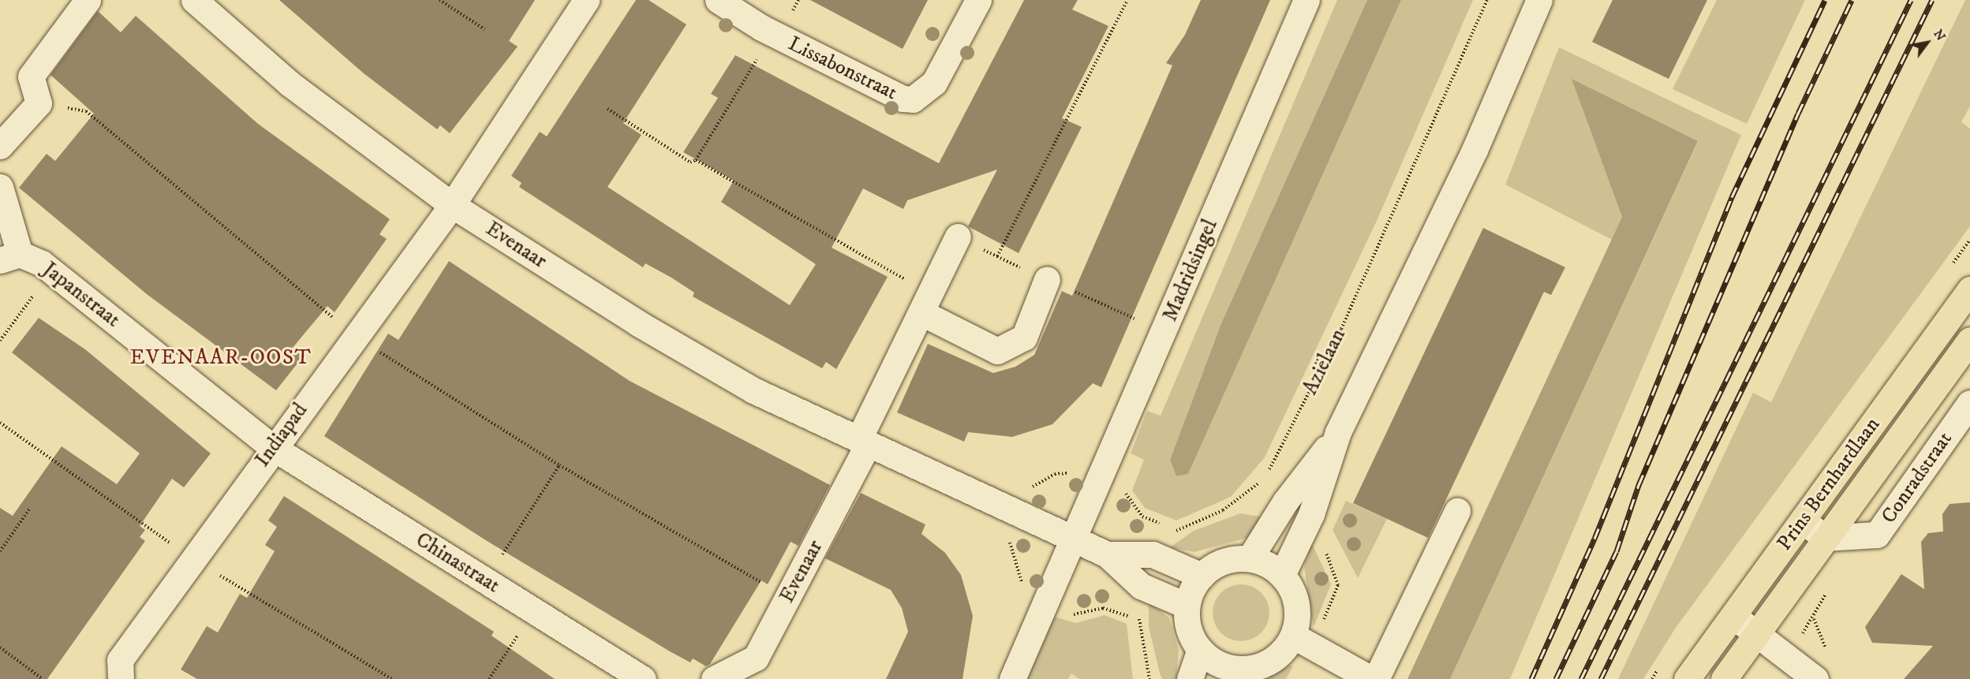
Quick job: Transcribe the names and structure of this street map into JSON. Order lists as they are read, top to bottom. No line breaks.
{"streets":{"main road":["Prins Bernhardlaan"],"street":["Lissabonstraat","Evenaar","Madridsingel","Japanstraat","Indiapad","Conradstraat","Chinastraat"],"path":["Aziëlaan"]},"crossings":[["Evenaar","Madridsingel"],["Evenaar","Aziëlaan"],["Evenaar","Indiapad"],["Japanstraat","Indiapad"],["Japanstraat","Chinastraat"],["Indiapad","Chinastraat"],["Conradstraat","Prins Bernhardlaan"]],"districts":["EVENAAR-OOST"],"north":"top right"}
